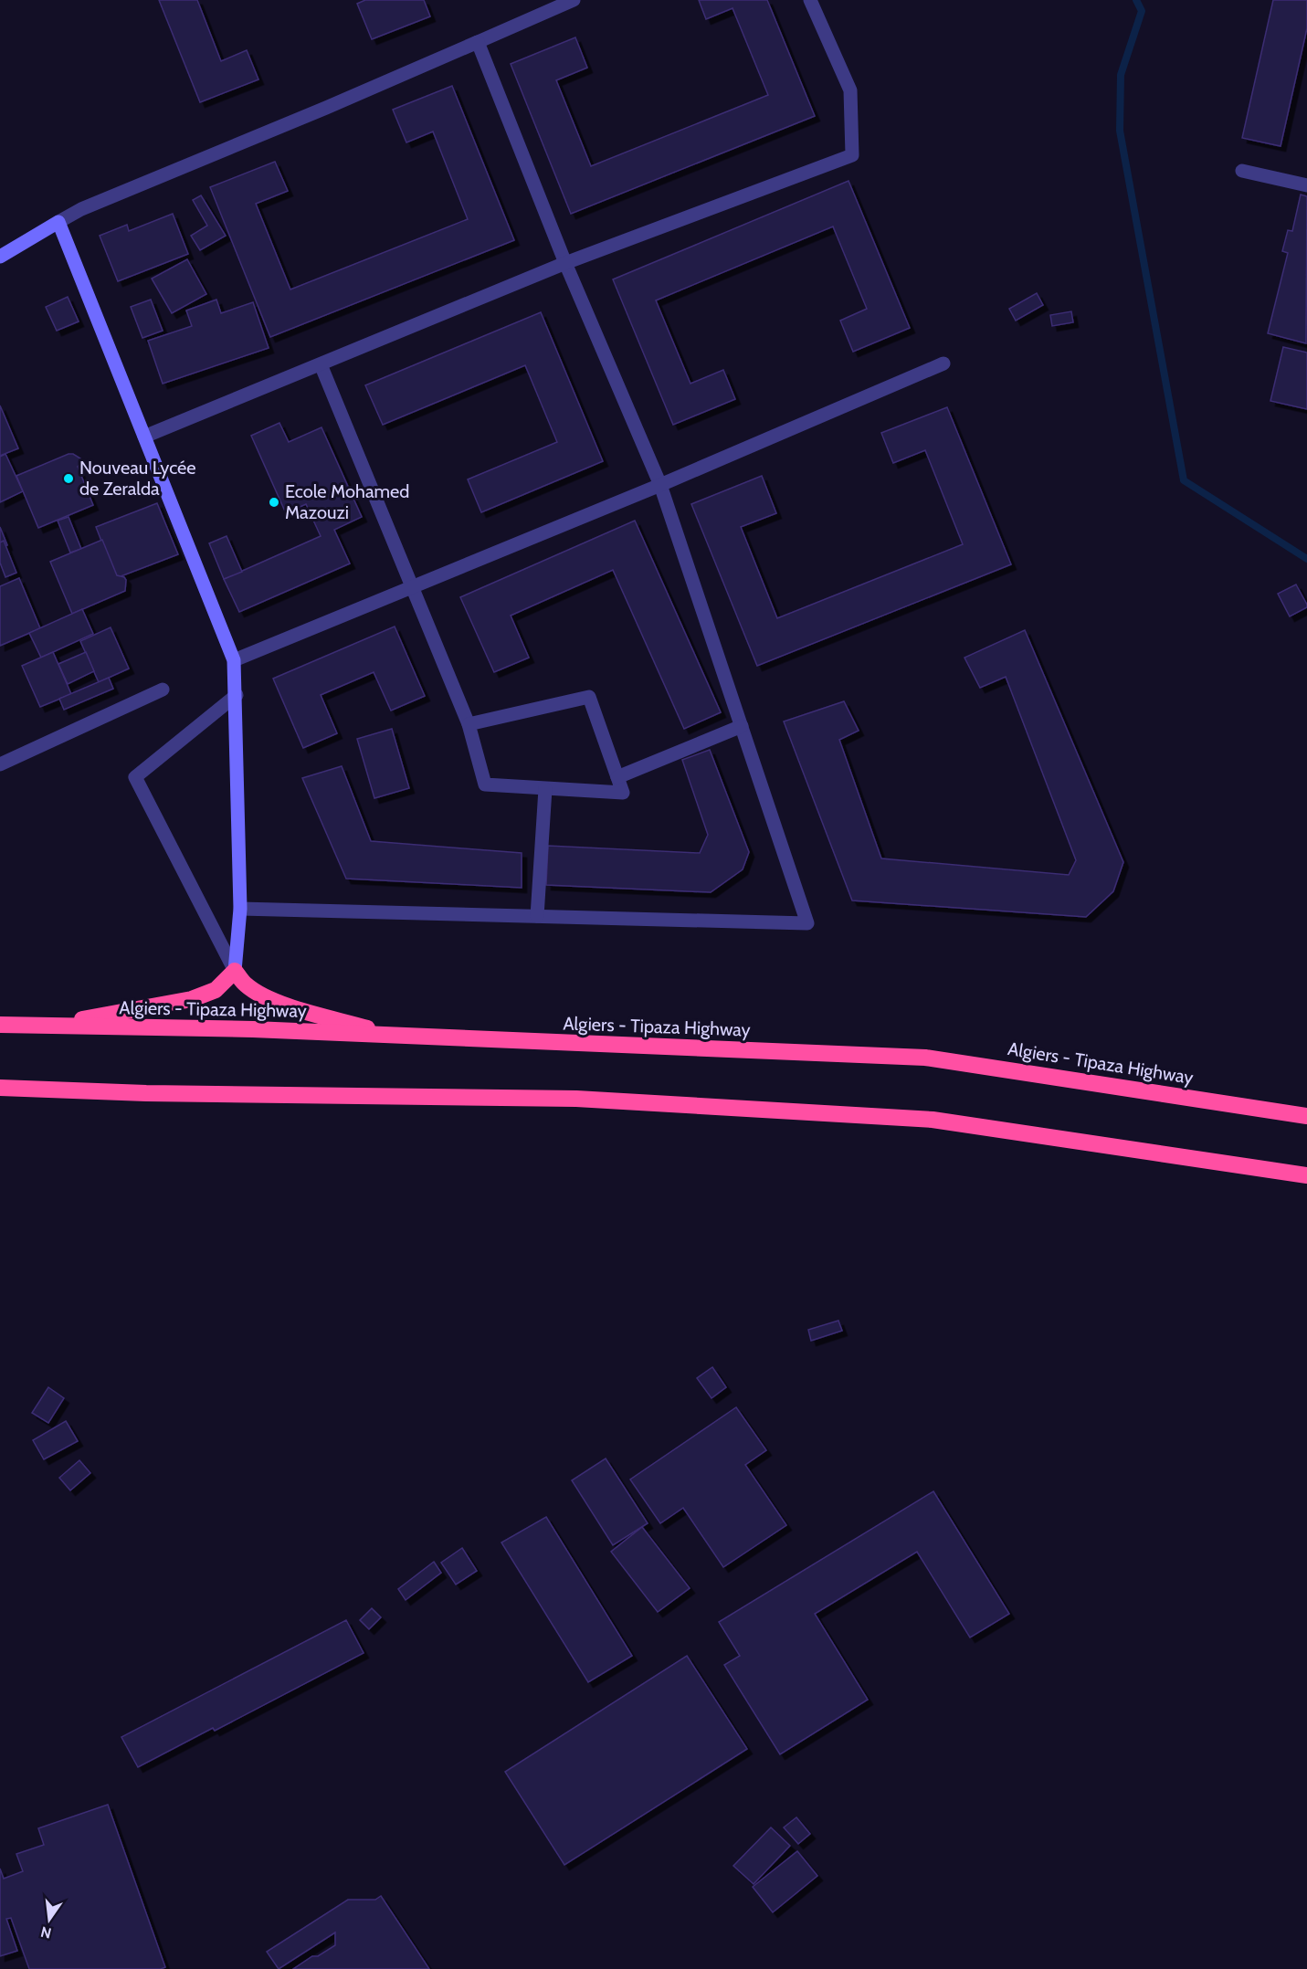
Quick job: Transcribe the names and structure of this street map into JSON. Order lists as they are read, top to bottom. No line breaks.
{"streets":{"highway":["Algiers - Tipaza Highway"]},"places":["Nouveau Lycée de Zeralda","Ecole Mohamed Mazouzi"],"north":"bottom"}
